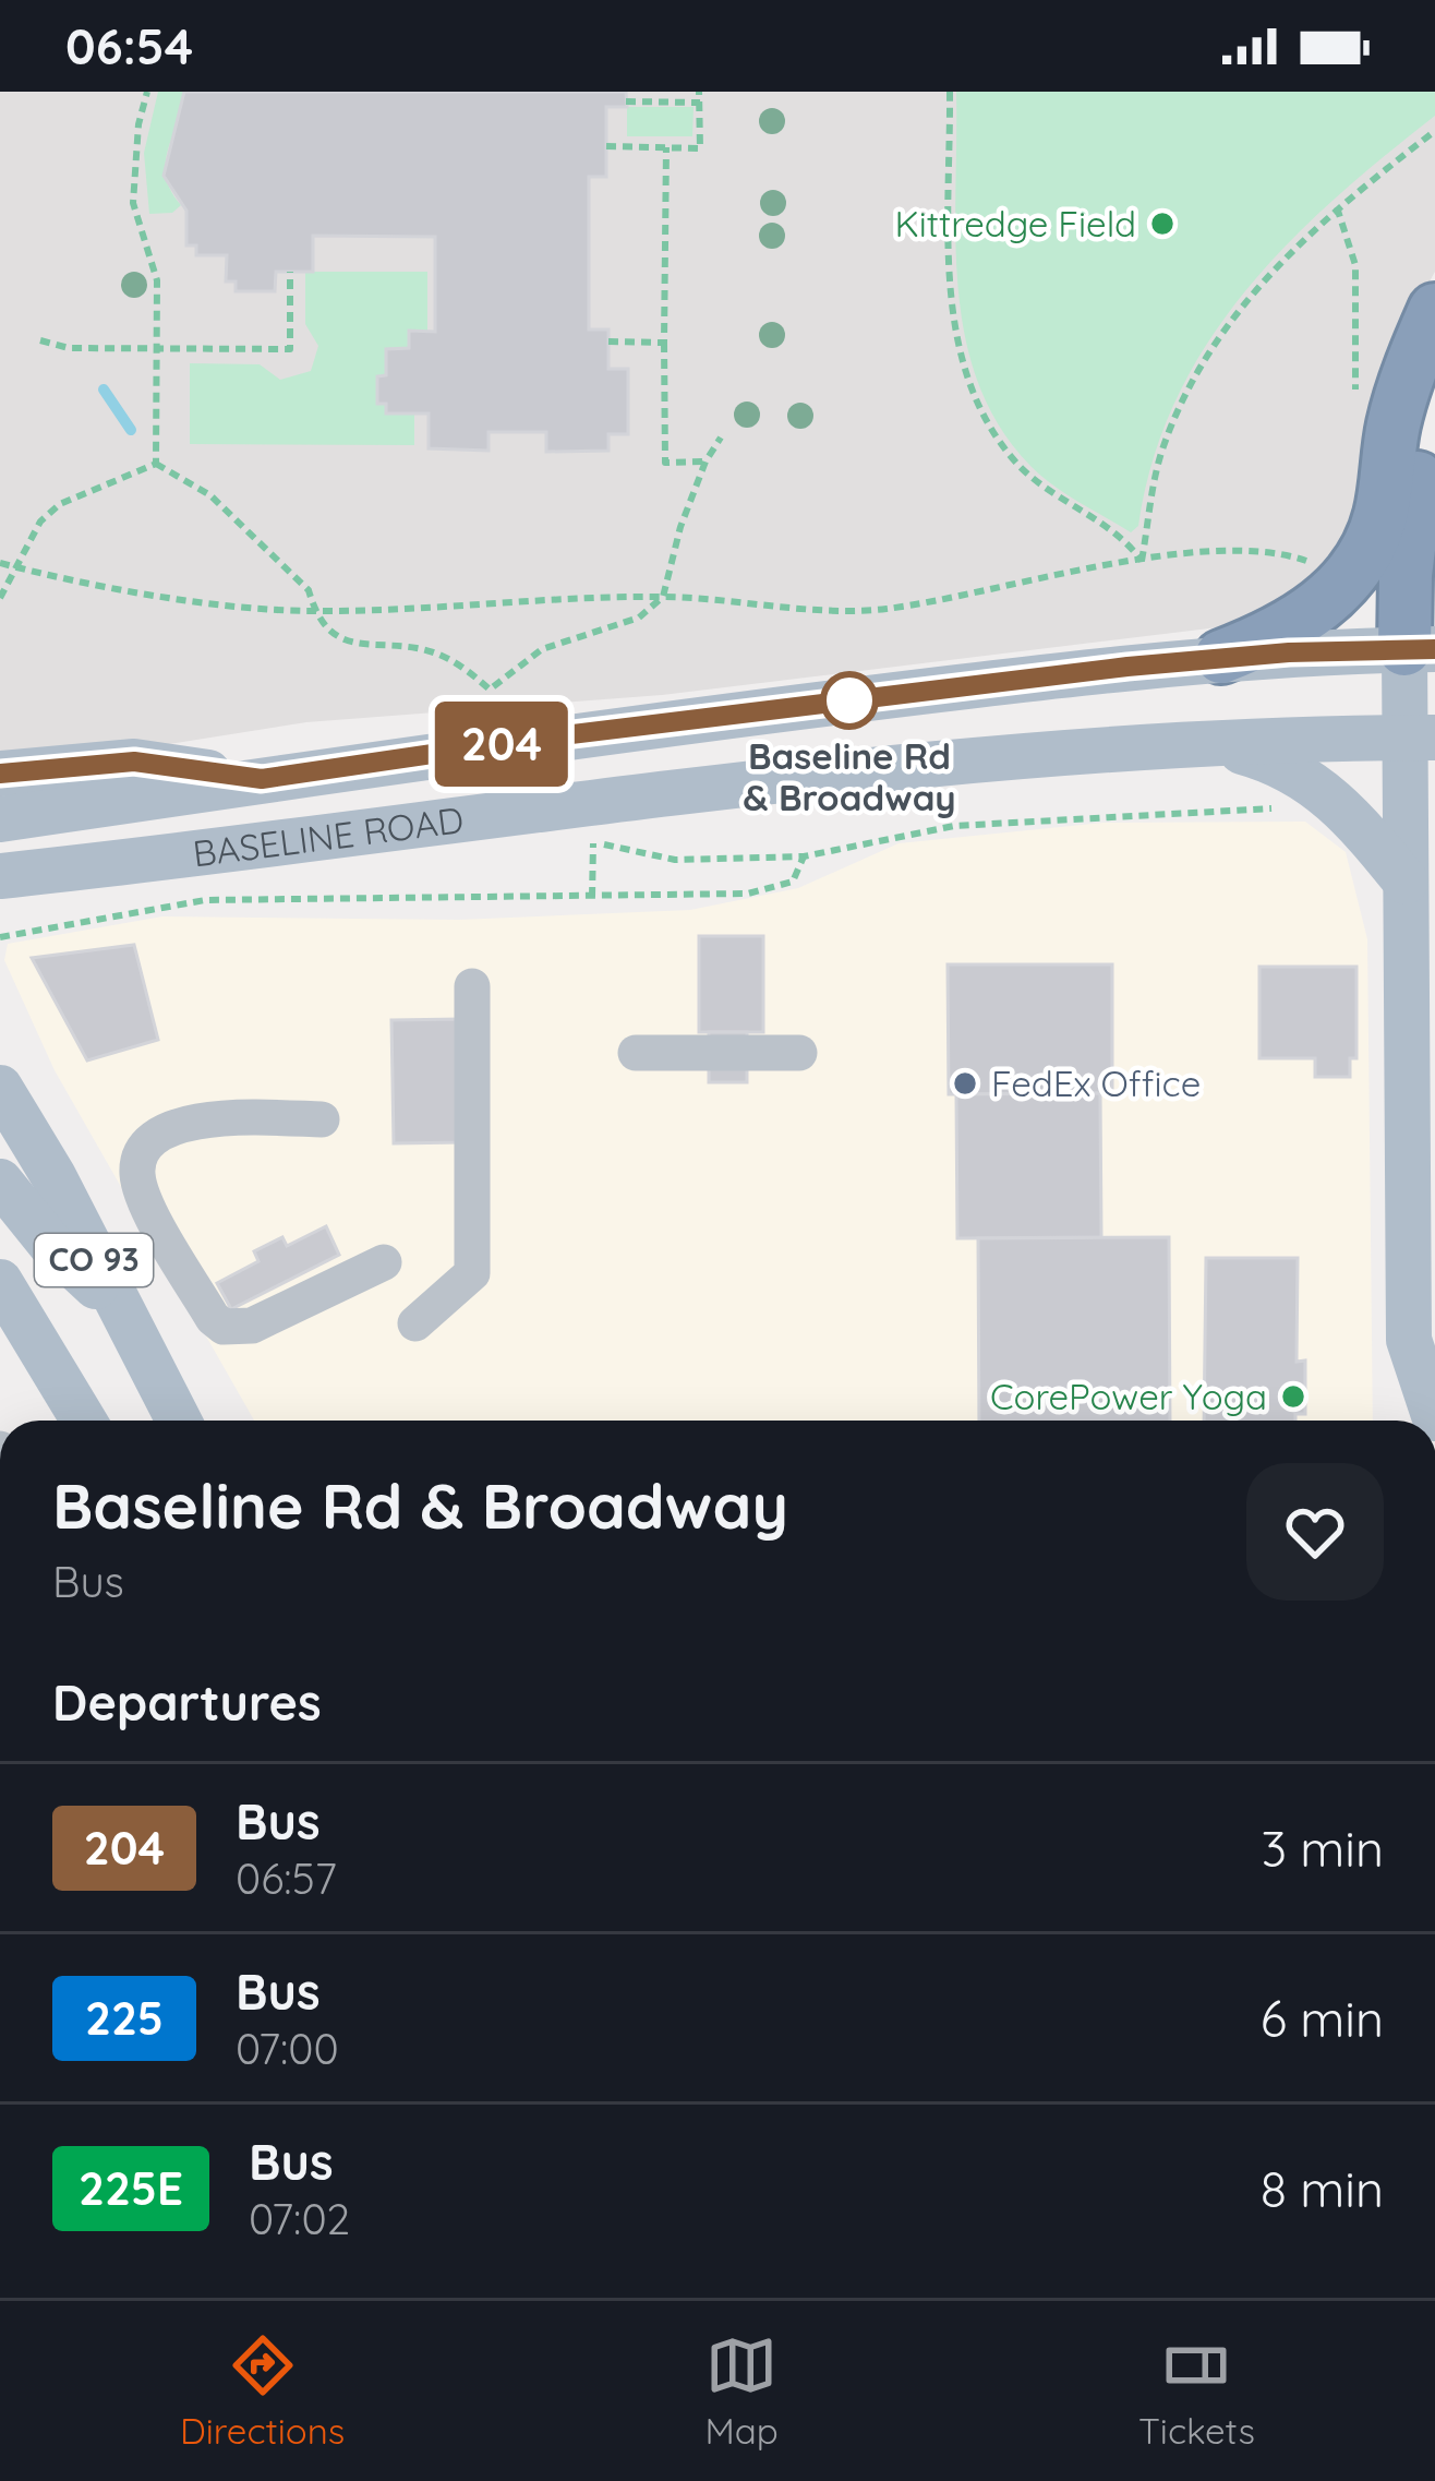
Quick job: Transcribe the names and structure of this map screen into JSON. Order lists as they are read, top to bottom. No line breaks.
{"streets":{"main road":["BASELINE ROAD","CO 93"]},"places":["Kittredge Field","Baseline Rd & Broadway","FedEx Office","CorePower Yoga"],"lines":["bus line 204"],"page":{"status":"06:54","on_map":"204","heading":[["Baseline Rd & Broadway","Bus"],"Departures"],"list":[{"mark":"204","name":"Bus","note":"06:57","value":"3 min"},{"mark":"225","name":"Bus","note":"07:00","value":"6 min"},{"mark":"225E","name":"Bus","note":"07:02","value":"8 min"}],"tabs":["Directions","Map","Tickets"]}}
